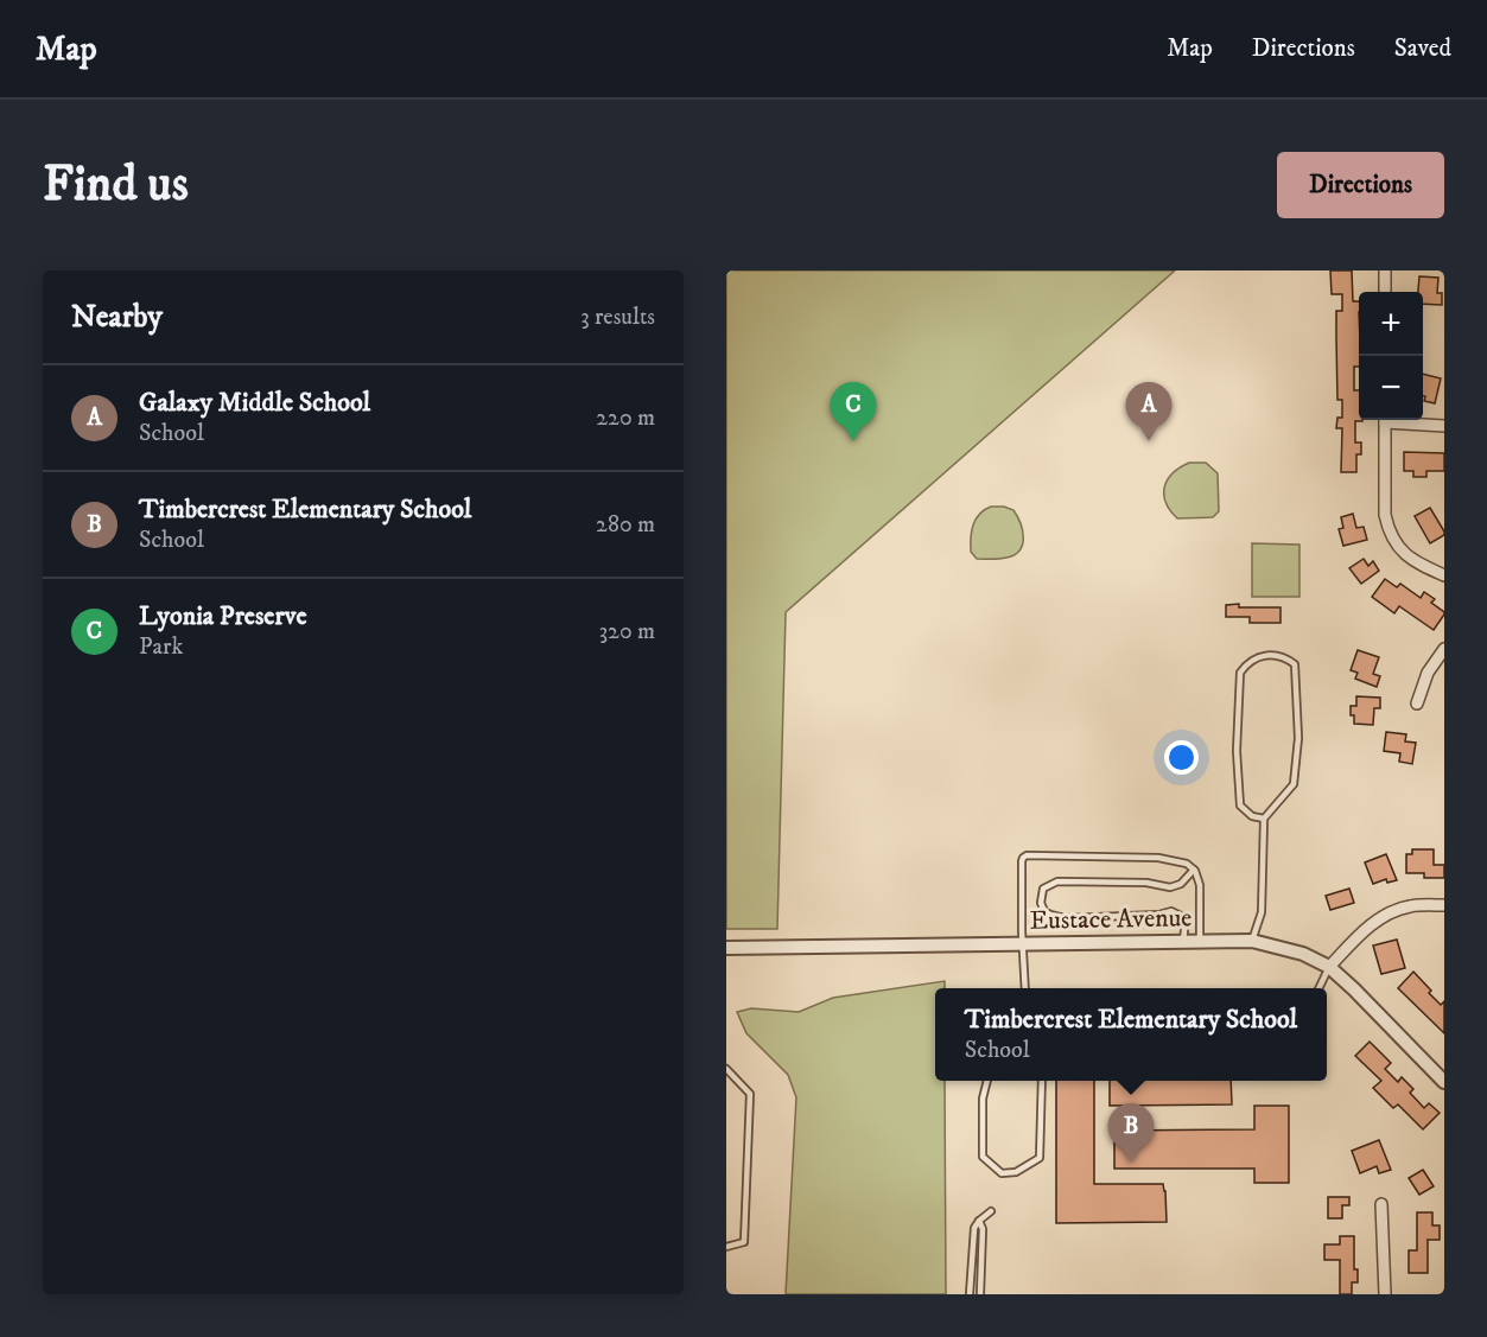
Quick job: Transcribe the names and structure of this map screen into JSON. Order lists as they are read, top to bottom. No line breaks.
{"streets":{"street":["Eustace Avenue"]},"page":{"header":"Map","nav":["Map","Directions","Saved"],"buttons":"Directions","title":"Find us","heading":["Nearby","3 results"],"map_buttons":["+","−"],"list":[{"mark":"A","name":"Galaxy Middle School","note":"School","value":"220 m"},{"mark":"B","name":"Timbercrest Elementary School","note":"School","value":"280 m"},{"mark":"C","name":"Lyonia Preserve","note":"Park","value":"320 m"}],"pins":["A","C","B"],"popup":["Timbercrest Elementary School","School"]}}
